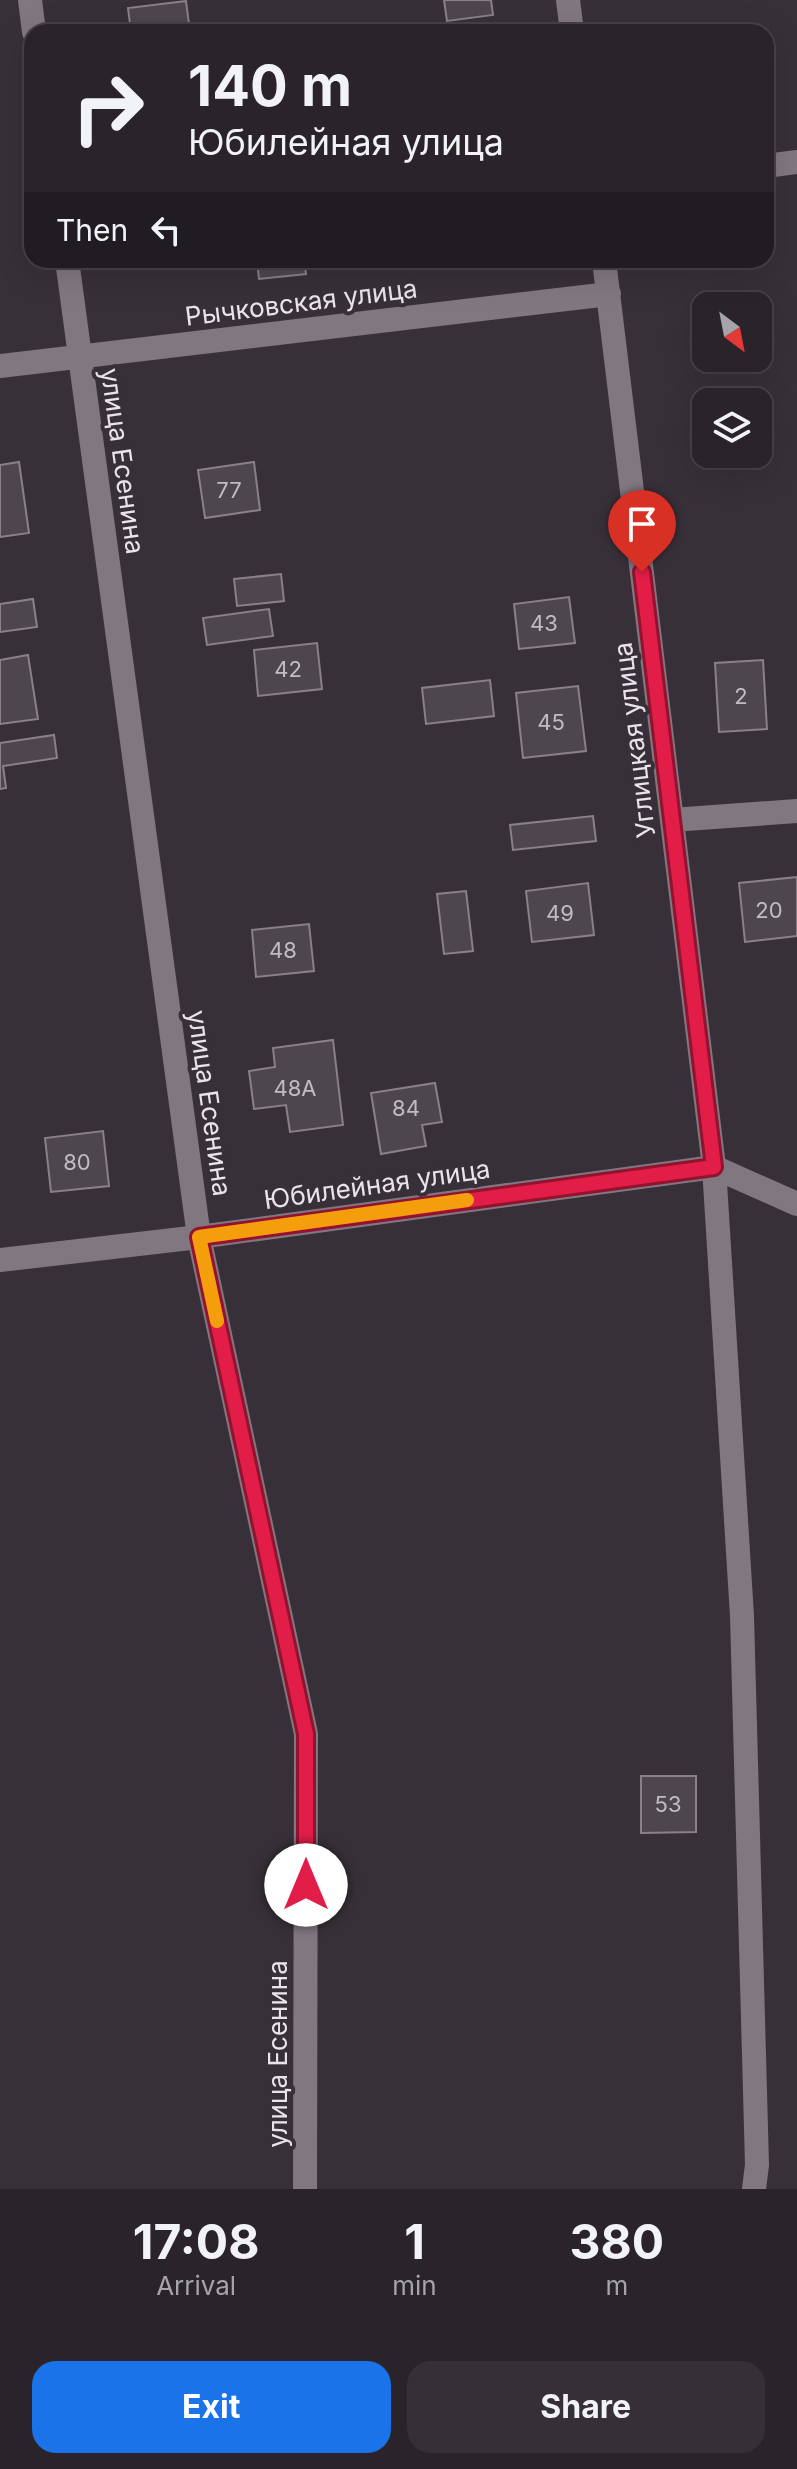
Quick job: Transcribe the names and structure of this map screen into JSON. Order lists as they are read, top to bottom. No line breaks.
{"streets":{"street":["Рычковская улица","улица Есенина","Углицкая улица","Юбилейная улица"]},"crossings":[["Рычковская улица","улица Есенина"],["Рычковская улица","Углицкая улица"],["улица Есенина","Юбилейная улица"],["Углицкая улица","Юбилейная улица"]],"house_numbers":["77","43","42","2","45","20","49","48","48А","84","80","53"],"north":"bottom right","page":{"turn":["140 m","Юбилейная улица"],"then":"Then","eta":["17:08","Arrival","1","min","380","m"],"buttons":["Exit","Share"]}}
